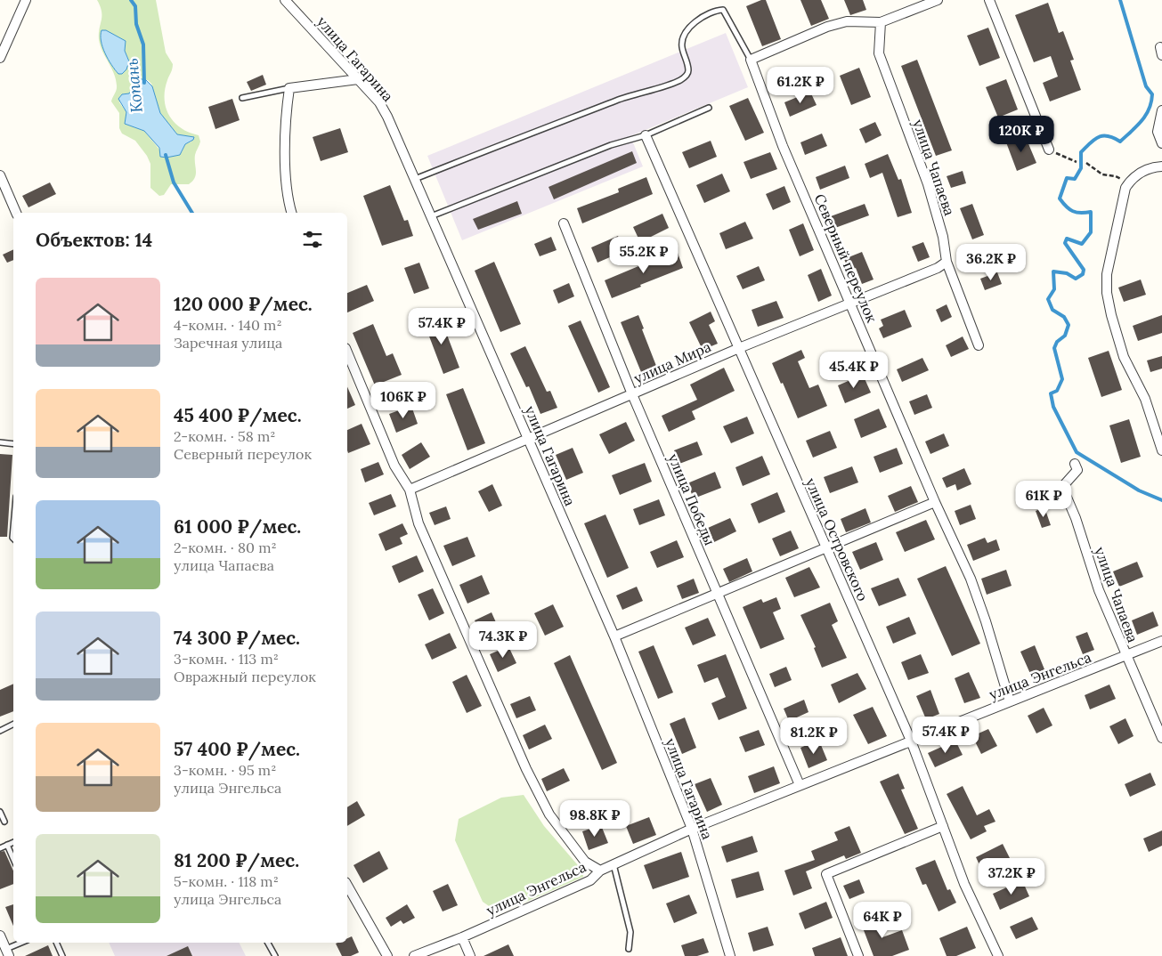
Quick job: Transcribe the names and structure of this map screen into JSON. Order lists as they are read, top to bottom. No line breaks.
{"streets":{"street":["улица Гагарина","улица Чапаева","Северный переулок","улица Мира","улица Победы","улица Островского","улица Энгельса"]},"crossings":[["улица Гагарина","улица Мира"],["улица Гагарина","улица Энгельса"],["улица Чапаева","улица Мира"],["улица Чапаева","улица Энгельса"],["Северный переулок","улица Мира"],["Северный переулок","улица Энгельса"],["улица Мира","улица Победы"],["улица Мира","улица Островского"],["улица Победы","улица Энгельса"],["улица Островского","улица Энгельса"]],"water":["Копань"],"page":{"price":["61.2K ₽","120K ₽","55.2K ₽","36.2K ₽","57.4K ₽","45.4K ₽","106K ₽","61K ₽","74.3K ₽","57.4K ₽","81.2K ₽","98.8K ₽","37.2K ₽","64K ₽"],"heading":"Объектов: 14","list":[{"name":"120 000 ₽/мес.","note":"4-комн. · 140 m² · Заречная улица"},{"name":"45 400 ₽/мес.","note":"2-комн. · 58 m² · Северный переулок"},{"name":"61 000 ₽/мес.","note":"2-комн. · 80 m² · улица Чапаева"},{"name":"74 300 ₽/мес.","note":"3-комн. · 113 m² · Овражный переулок"},{"name":"57 400 ₽/мес.","note":"3-комн. · 95 m² · улица Энгельса"},{"name":"81 200 ₽/мес.","note":"5-комн. · 118 m² · улица Энгельса"}]}}
